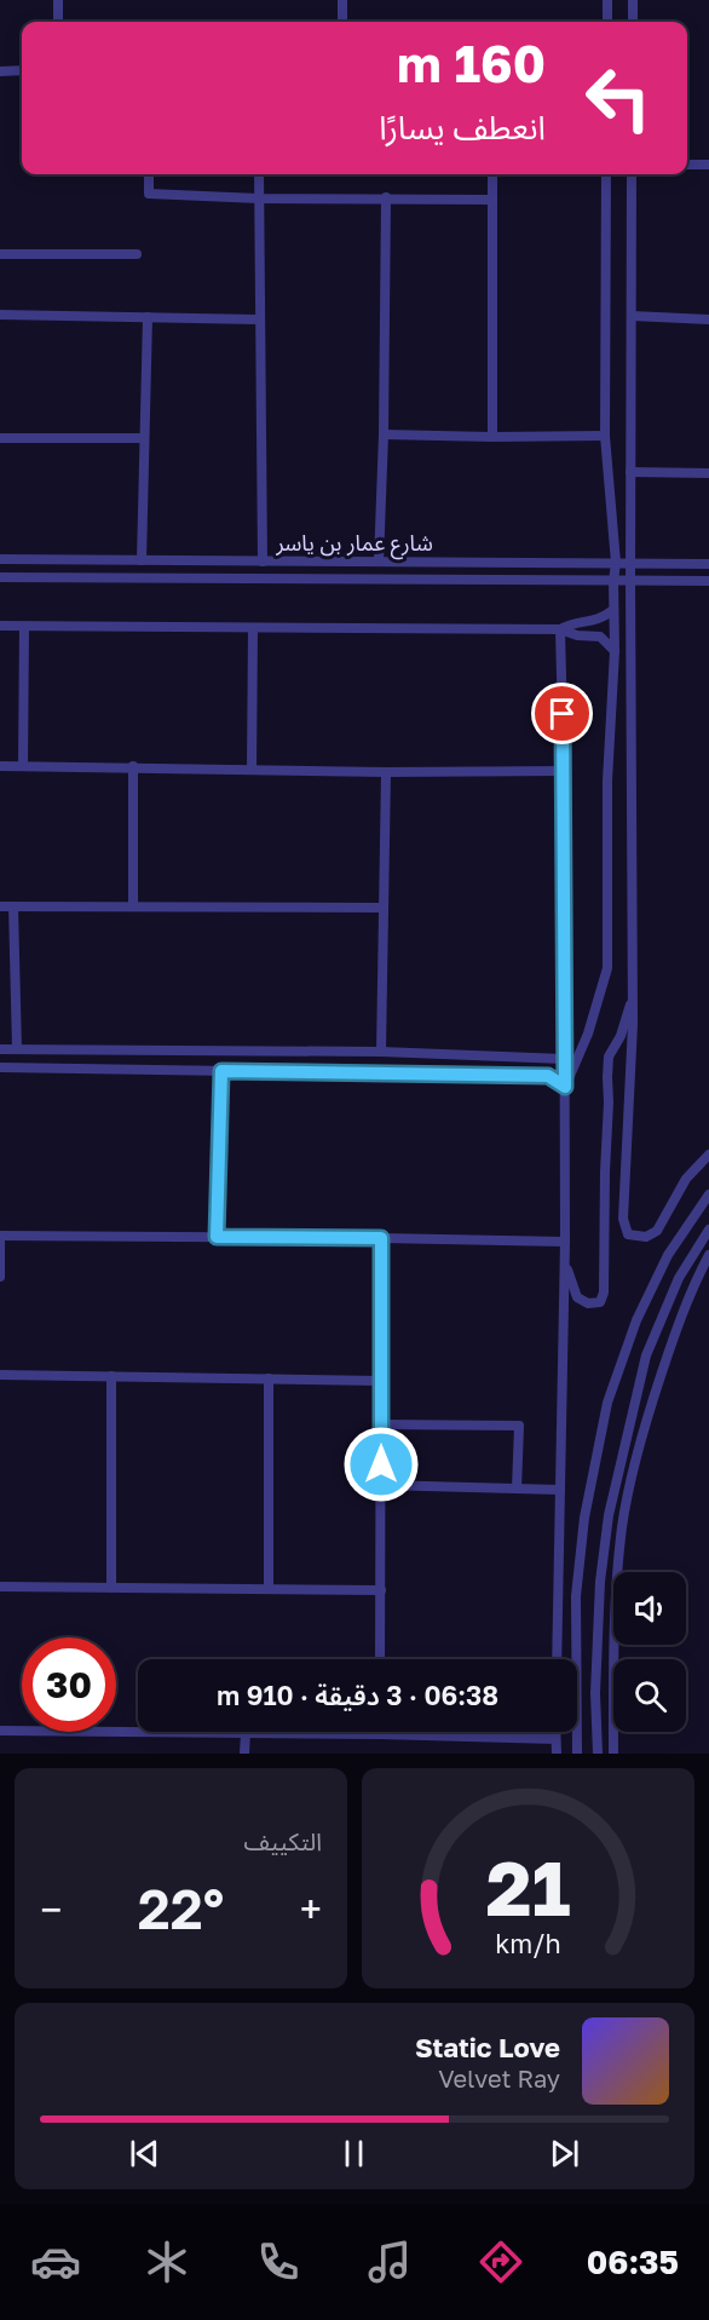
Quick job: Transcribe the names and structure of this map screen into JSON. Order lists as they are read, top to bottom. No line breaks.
{"streets":{"street":["شارع عمار بن ياسر"]},"page":{"turn":["160 m","انعطف يسارًا"],"limit":"30","trip":"06:38 · 3 دقيقة · 910 m","tile":"التكييف","heat":["−","22°","+"],"song":["Static Love","Velvet Ray"],"tabs":"06:35","gauge":["21","km/h"]}}
